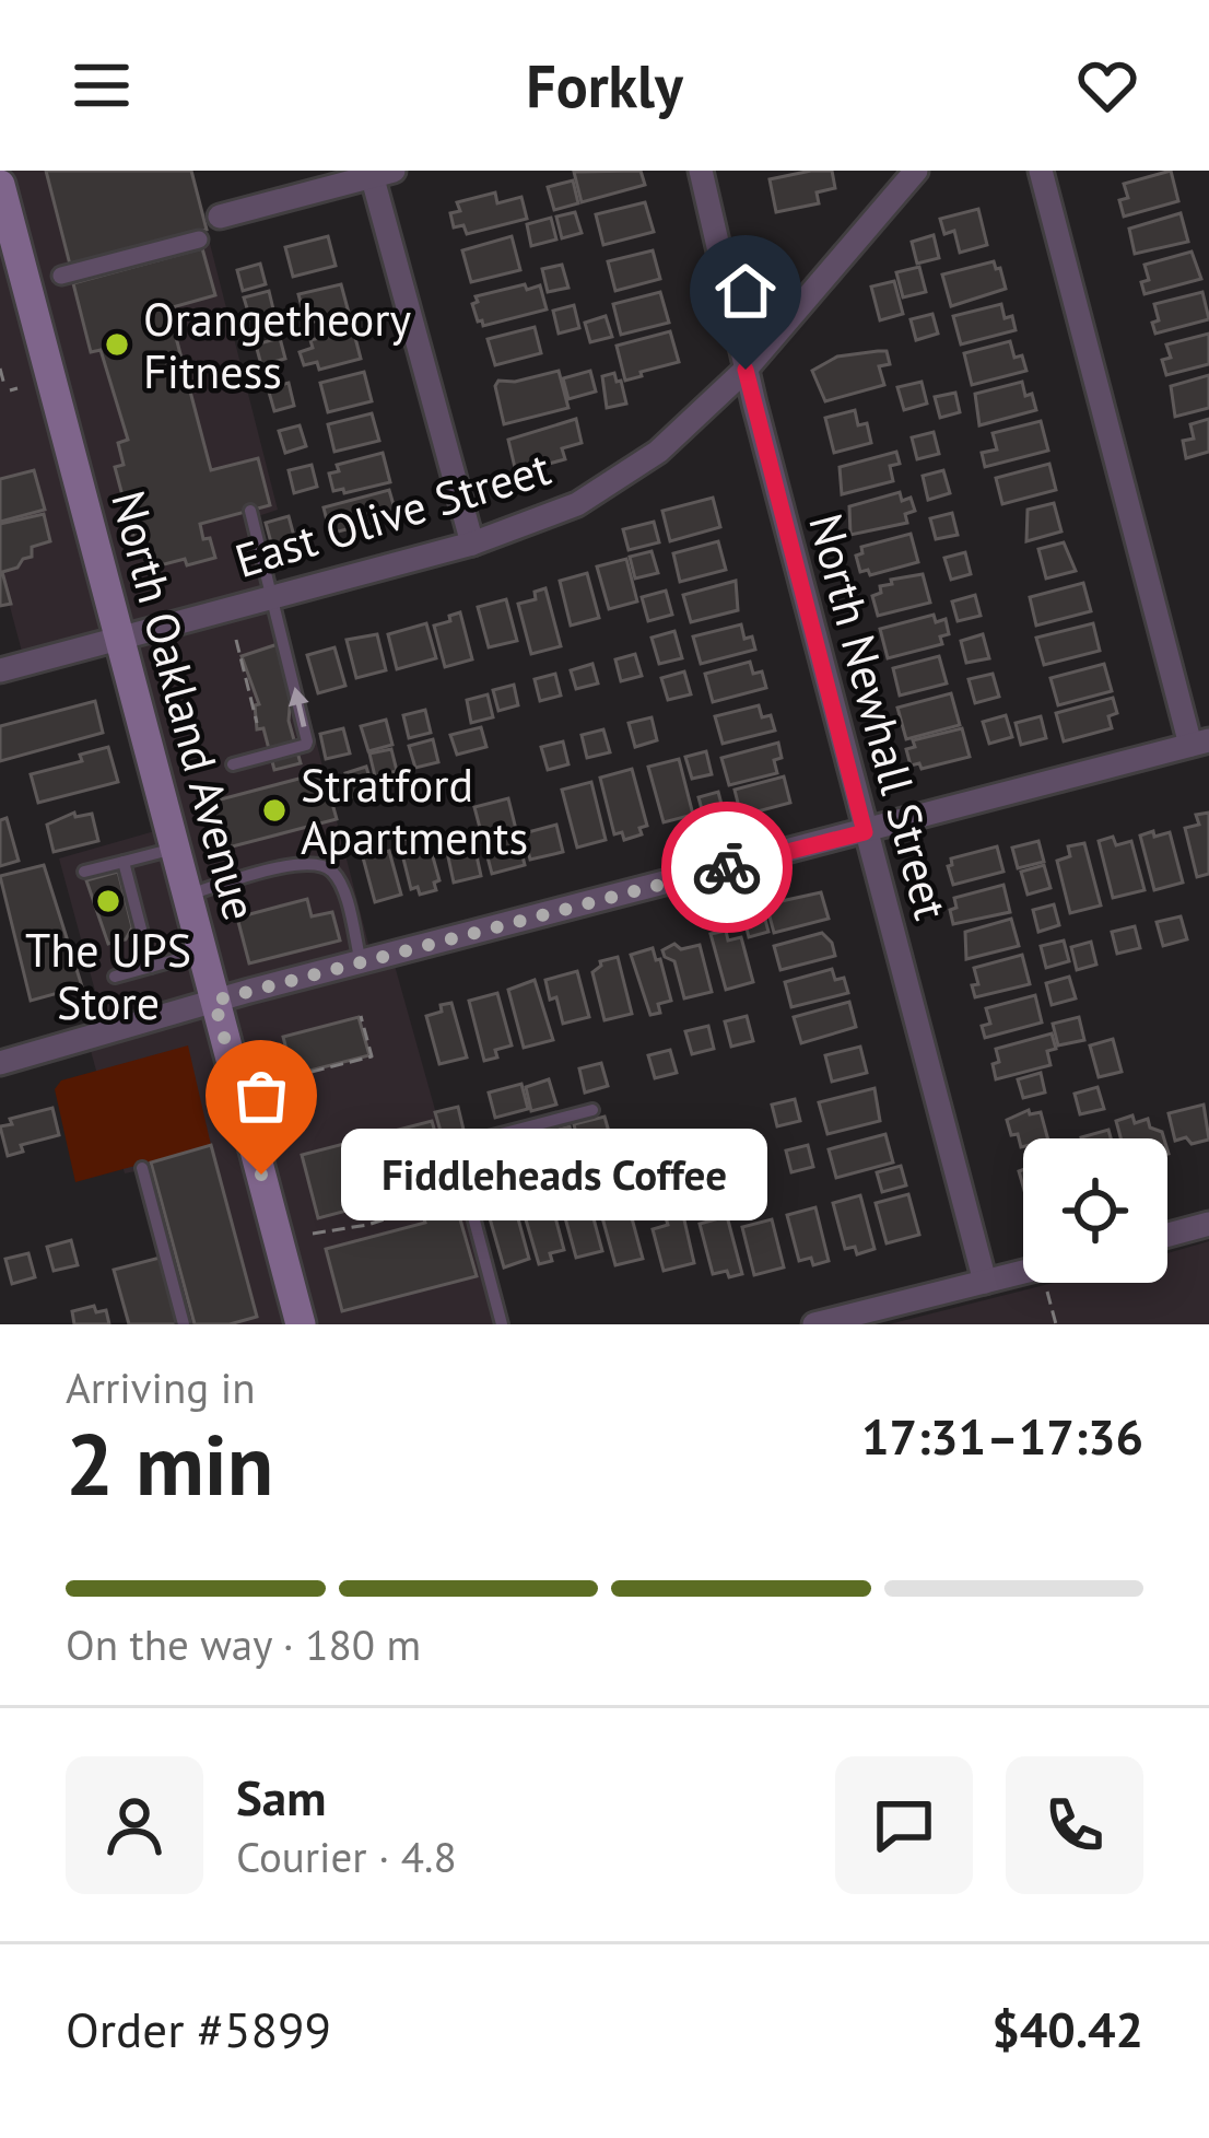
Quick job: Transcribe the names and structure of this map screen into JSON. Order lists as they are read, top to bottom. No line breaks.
{"streets":{"main road":["North Oakland Avenue"],"street":["East Olive Street","North Newhall Street"]},"crossings":[["East Olive Street","North Oakland Avenue"],["East Olive Street","North Newhall Street"]],"places":["Orangetheory Fitness","Stratford Apartments","The UPS Store","Fiddleheads Coffee"],"page":{"header":"Forkly","bubble":"Fiddleheads Coffee","heading":["2 min","Arriving in","17:31–17:36"],"panel":["Sam","Courier · 4.8","Order #5899","$40.42"],"bar":"On the way · 180 m"}}
